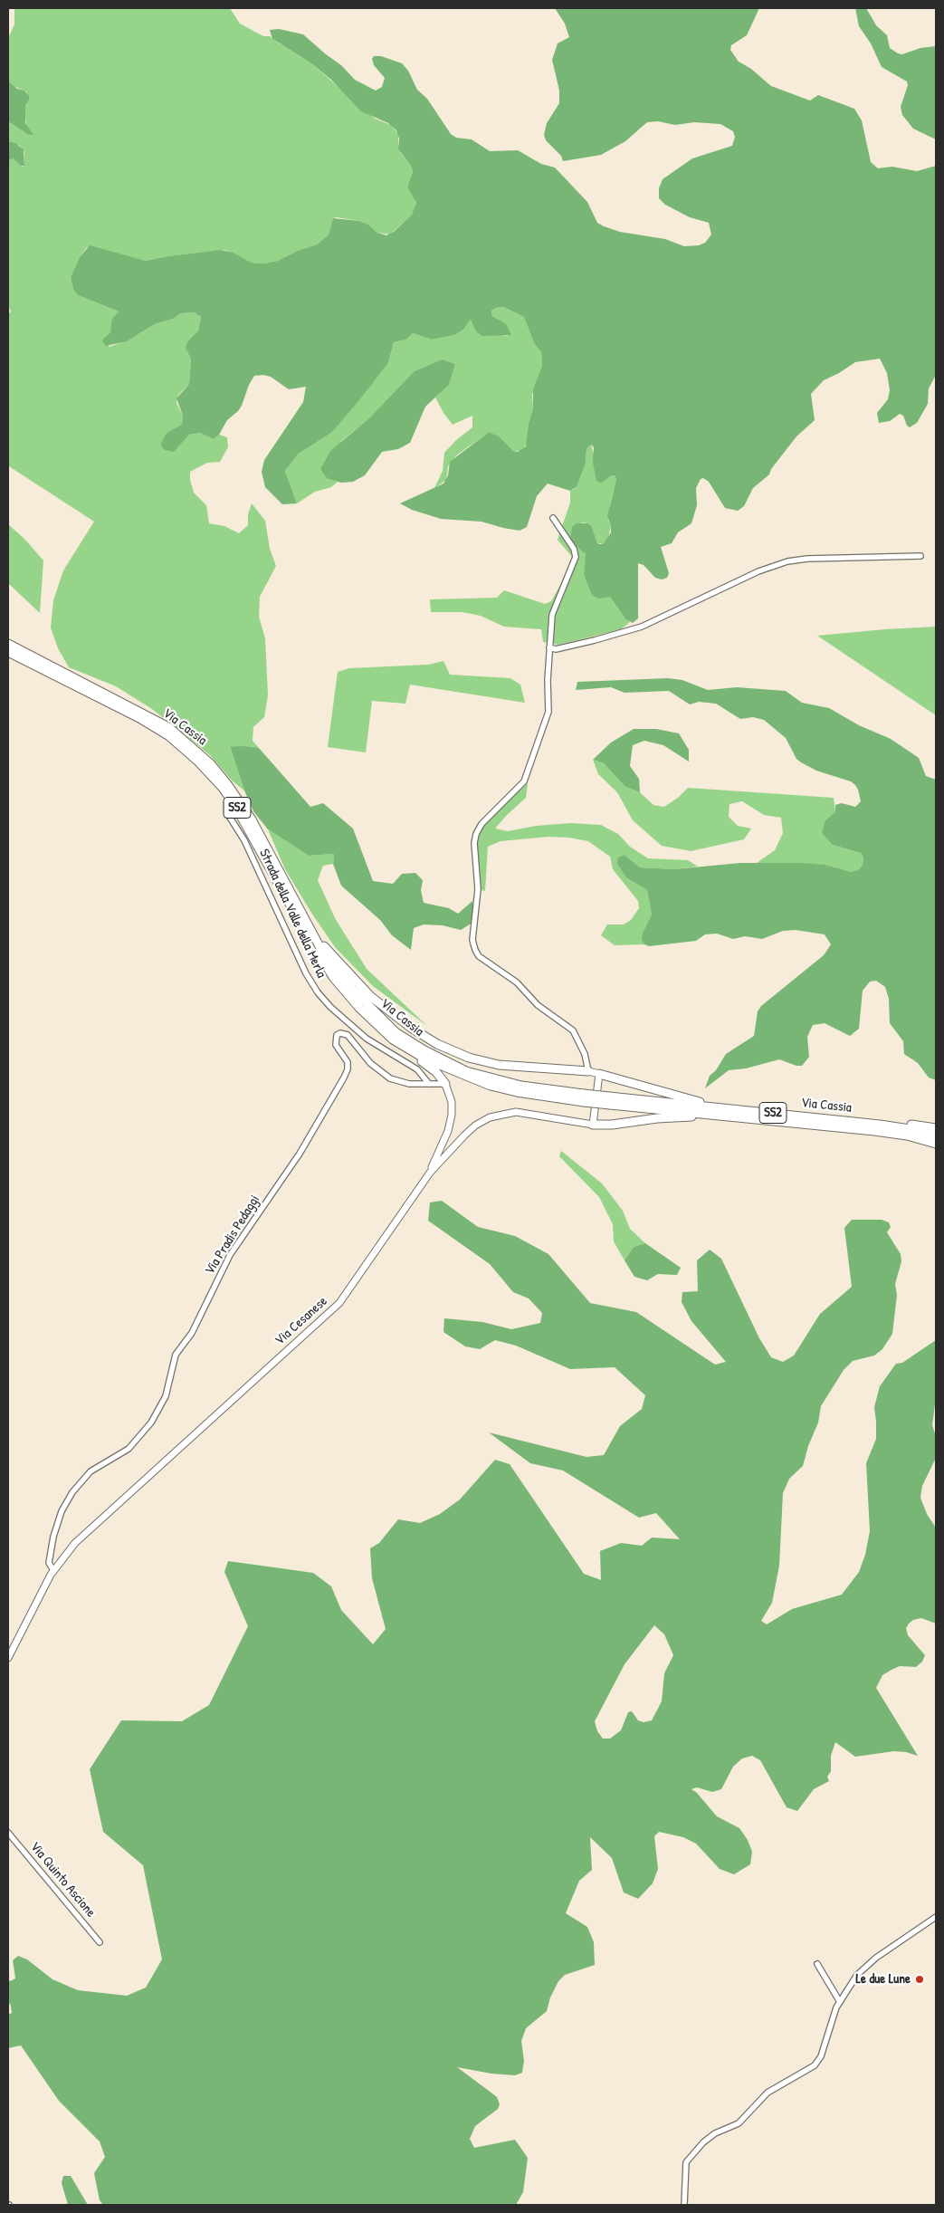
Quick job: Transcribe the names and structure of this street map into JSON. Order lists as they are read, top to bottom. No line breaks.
{"streets":{"highway":["Via Cassia","SS2"],"street":["Strada della Valle della Merla","Via Pradis Pedaggi","Via Cesanese","Via Quinto Ascione"]},"crossings":[["Strada della Valle della Merla","Via Pradis Pedaggi"],["Via Pradis Pedaggi","Via Cesanese"]],"places":["Le due Lune"]}
